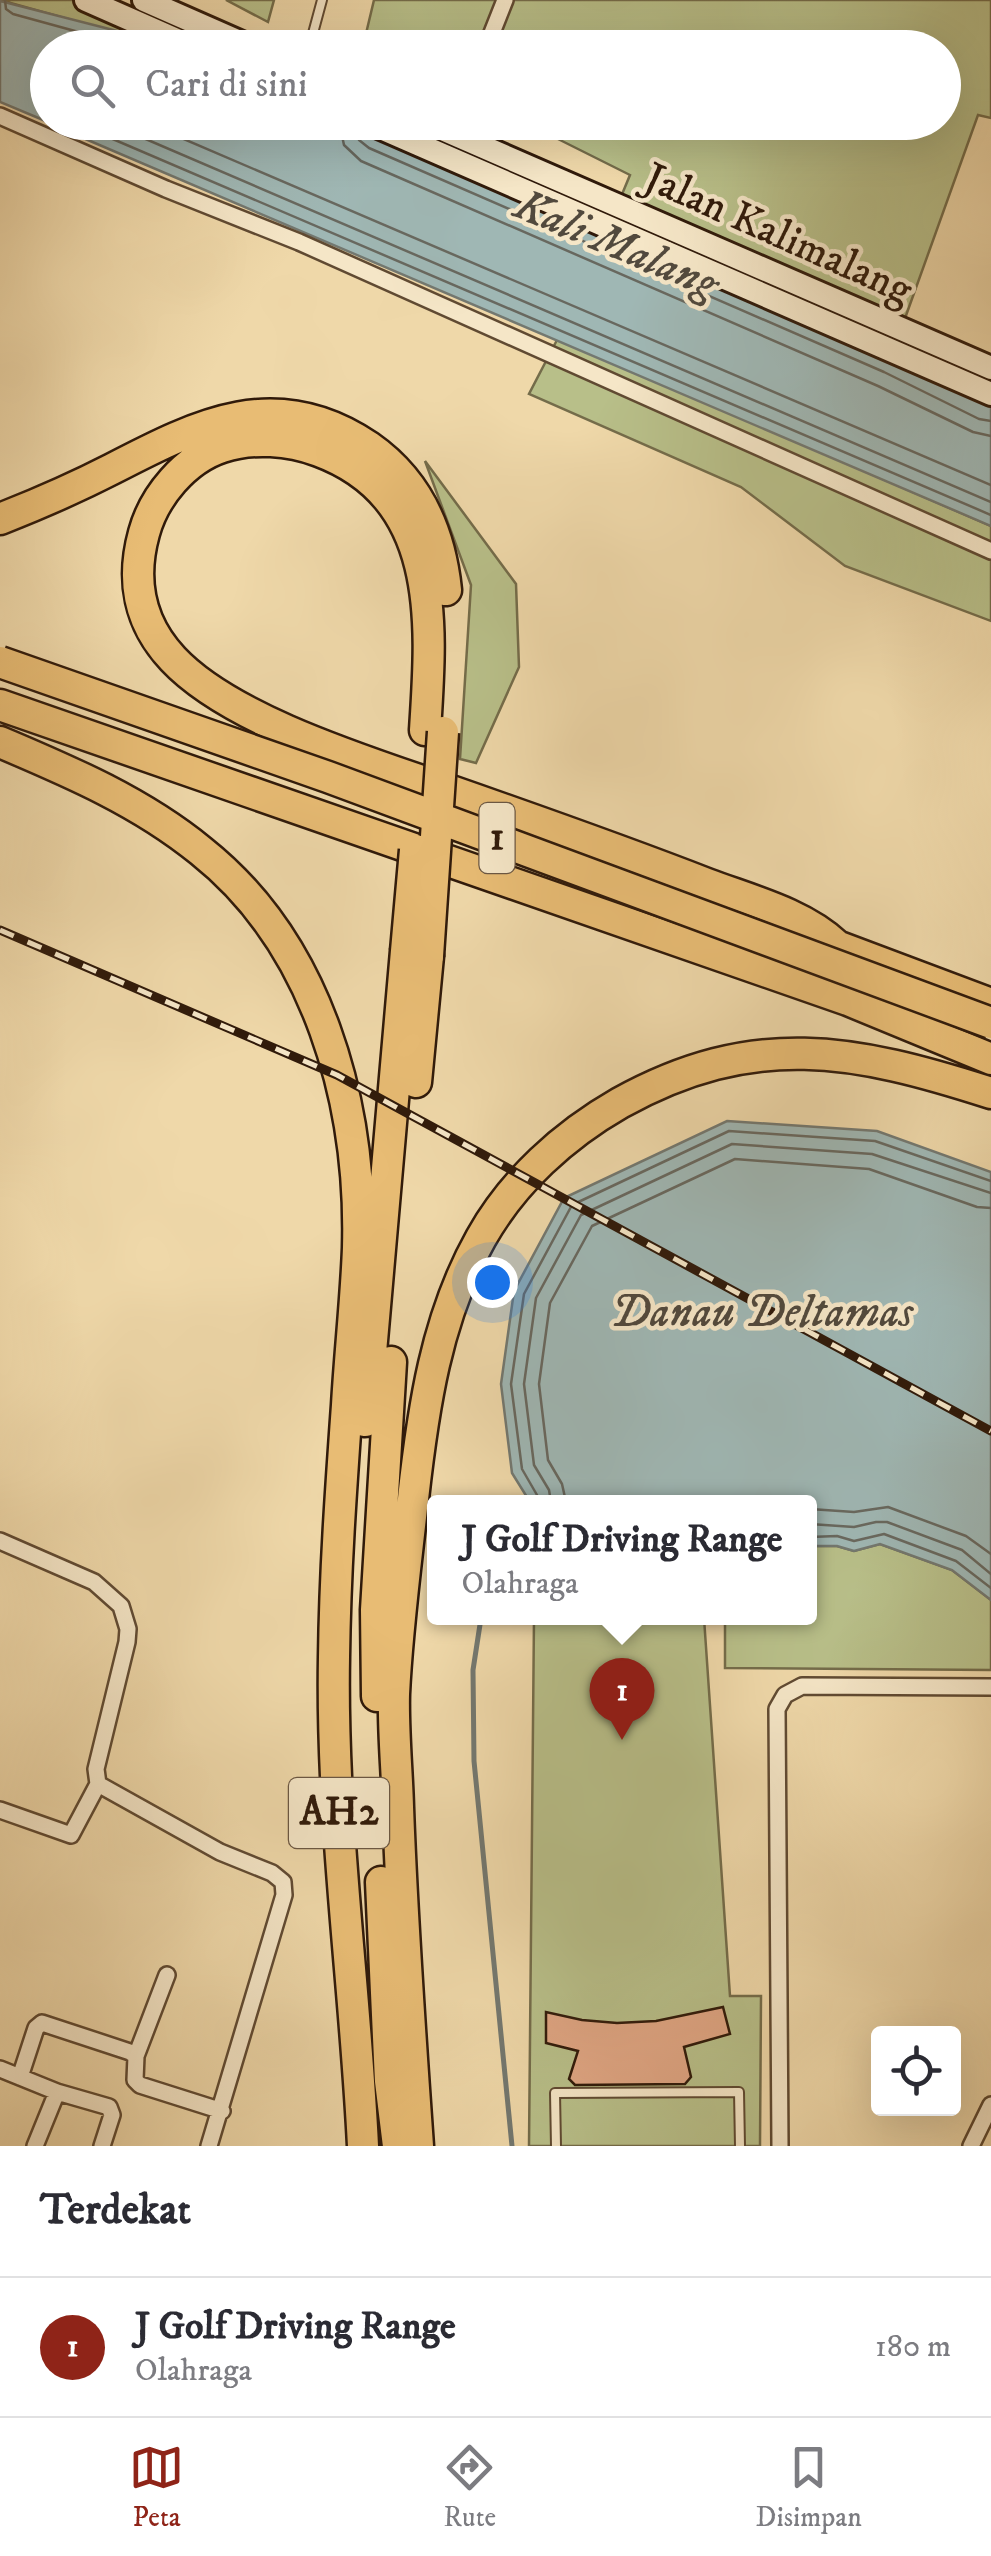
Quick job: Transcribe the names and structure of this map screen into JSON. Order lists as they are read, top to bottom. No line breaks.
{"streets":{"highway":["1","AH2"],"main road":["Jalan Kalimalang"]},"water":["Kali Malang","Danau Deltamas"],"page":{"search":"Cari di sini","popup":["J Golf Driving Range","Olahraga"],"pins":"1","heading":"Terdekat","list":[{"mark":"1","name":"J Golf Driving Range","note":"Olahraga","value":"180 m"}],"nav":["Peta","Rute","Disimpan"]}}
